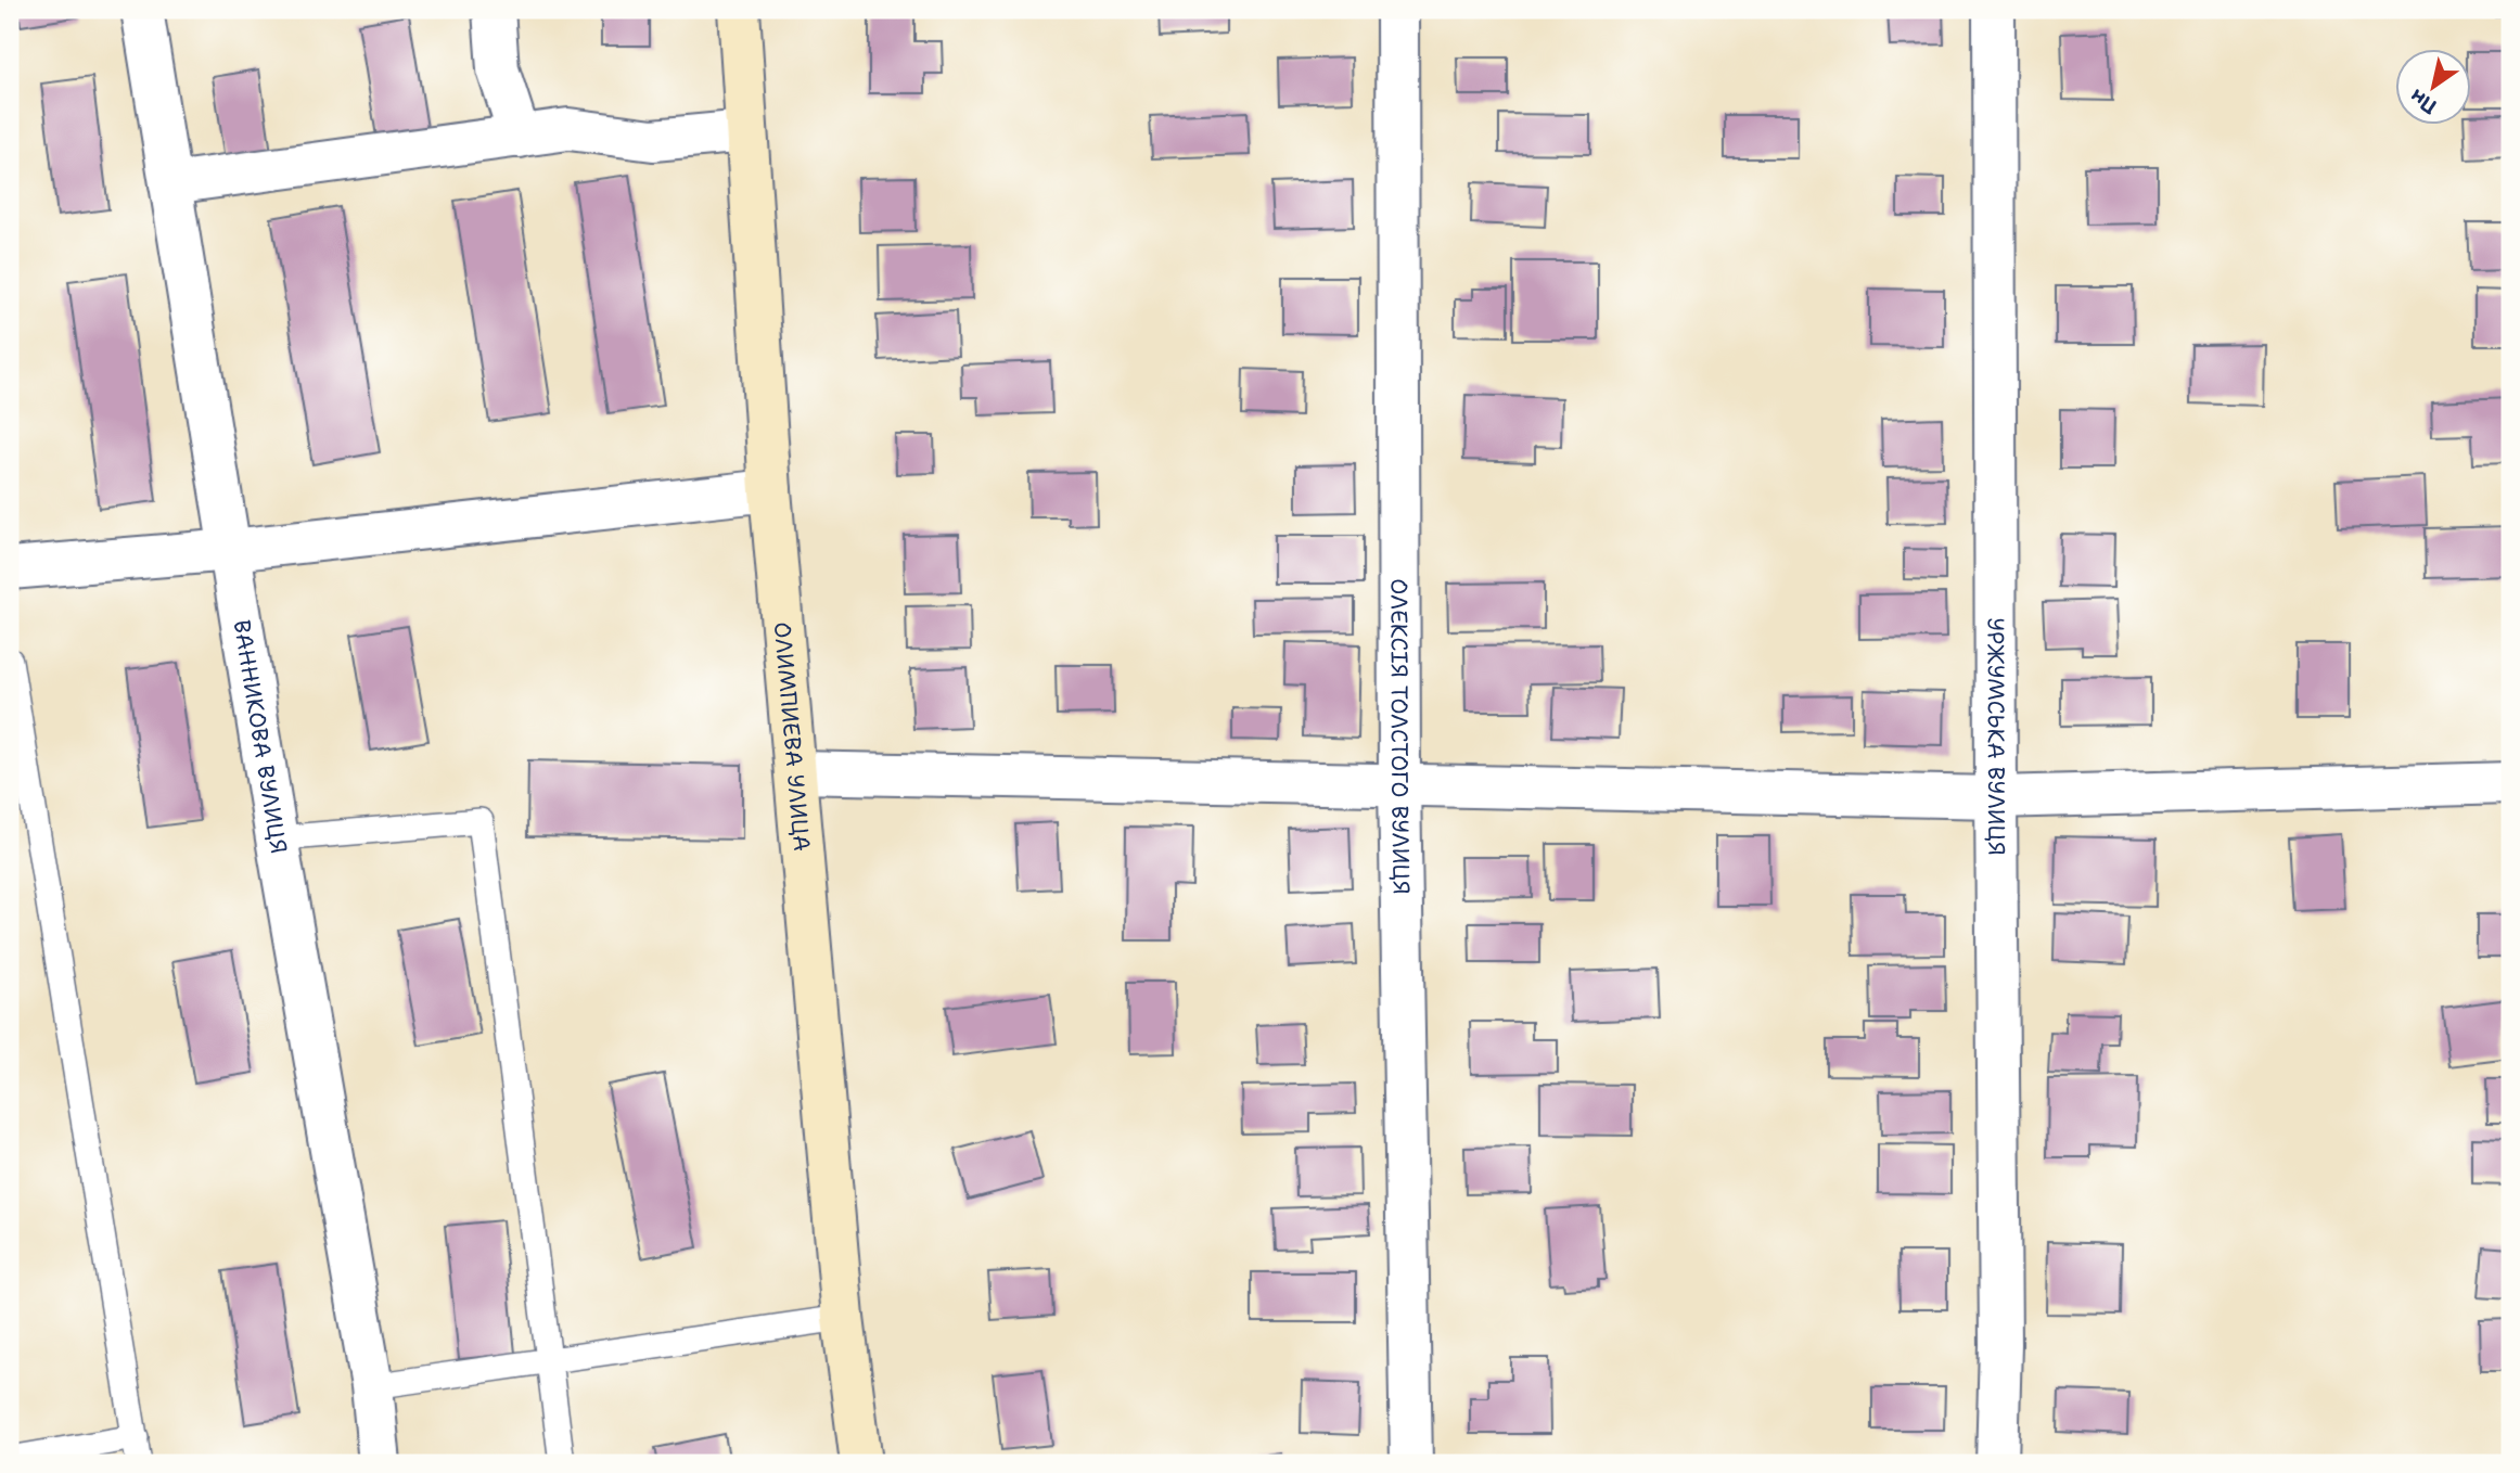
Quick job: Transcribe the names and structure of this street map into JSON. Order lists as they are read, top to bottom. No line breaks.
{"streets":{"main road":["ОЛИМПИЕВА УЛИЦА"],"street":["ВАННИКОВА ВУЛИЦЯ","ОЛЕКСІЯ ТОЛСТОГО ВУЛИЦЯ","УРЖУМСЬКА ВУЛИЦЯ"]},"north":"bottom left"}
